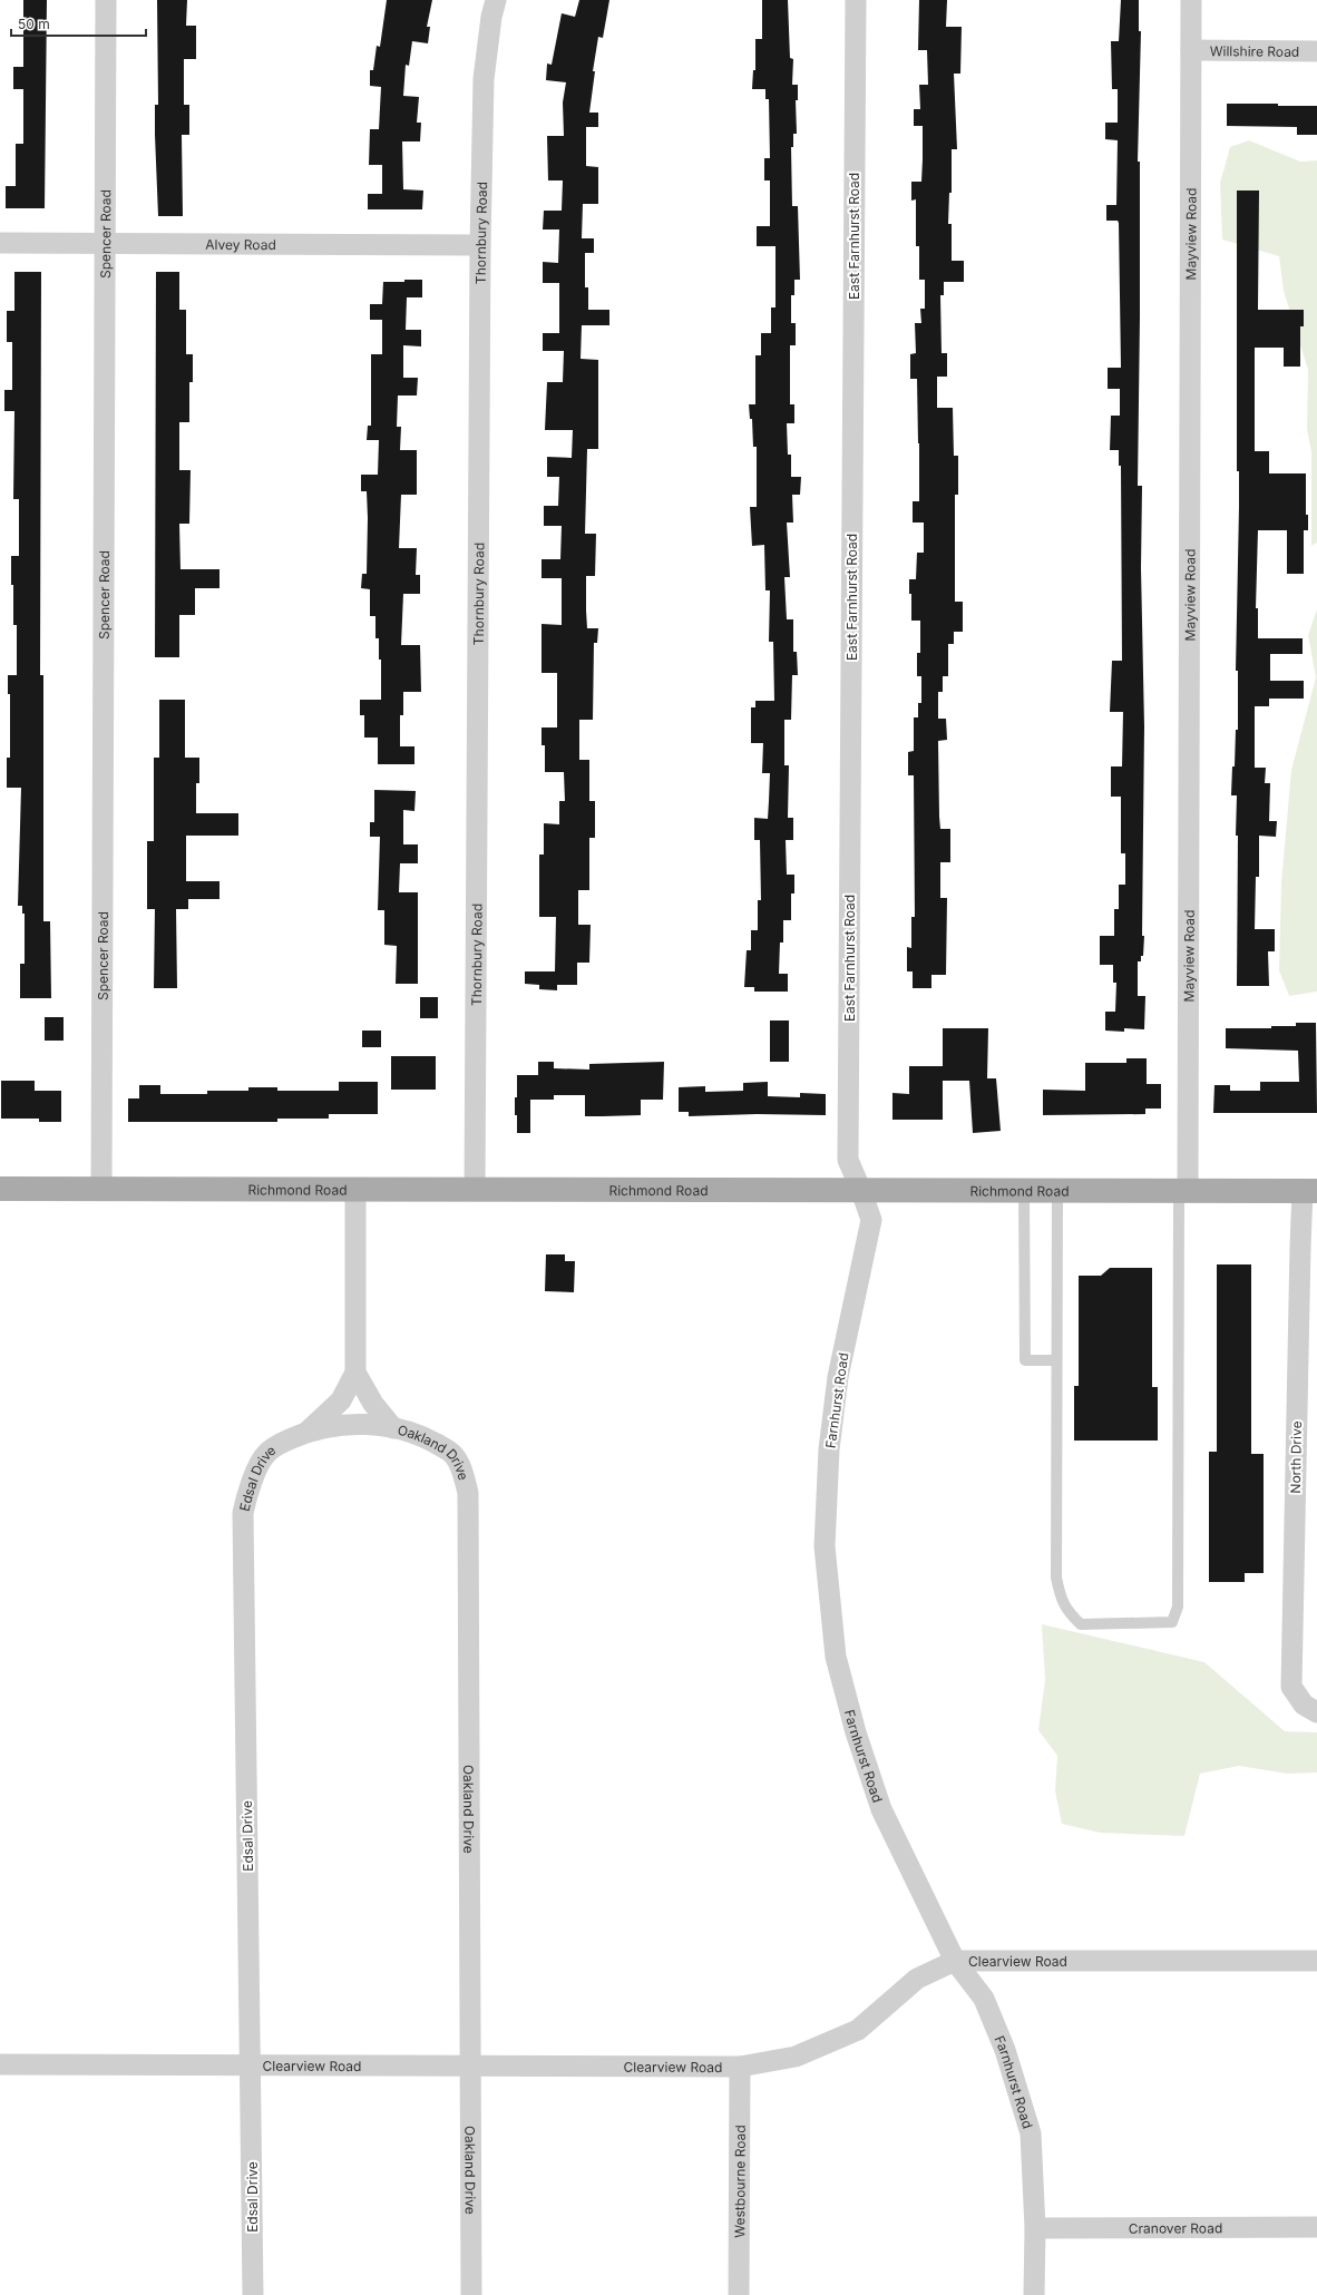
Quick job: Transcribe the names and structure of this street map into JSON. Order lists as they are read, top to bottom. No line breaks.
{"streets":{"main road":["Richmond Road"],"street":["Willshire Road","Thornbury Road","Spencer Road","Mayview Road","East Farnhurst Road","Alvey Road","Farnhurst Road","Oakland Drive","North Drive","Edsal Drive","Clearview Road","Westbourne Road","Cranover Road"]},"crossings":[["Willshire Road","Mayview Road"],["Thornbury Road","Alvey Road"],["Thornbury Road","Richmond Road"],["Spencer Road","Alvey Road"],["Spencer Road","Richmond Road"],["Mayview Road","Richmond Road"],["East Farnhurst Road","Richmond Road"],["East Farnhurst Road","Farnhurst Road"],["Richmond Road","Farnhurst Road"],["Richmond Road","North Drive"],["Farnhurst Road","Clearview Road"],["Farnhurst Road","Cranover Road"],["Oakland Drive","Edsal Drive"],["Oakland Drive","Clearview Road"],["Edsal Drive","Clearview Road"],["Clearview Road","Westbourne Road"]],"scale_bar":"50 m"}
